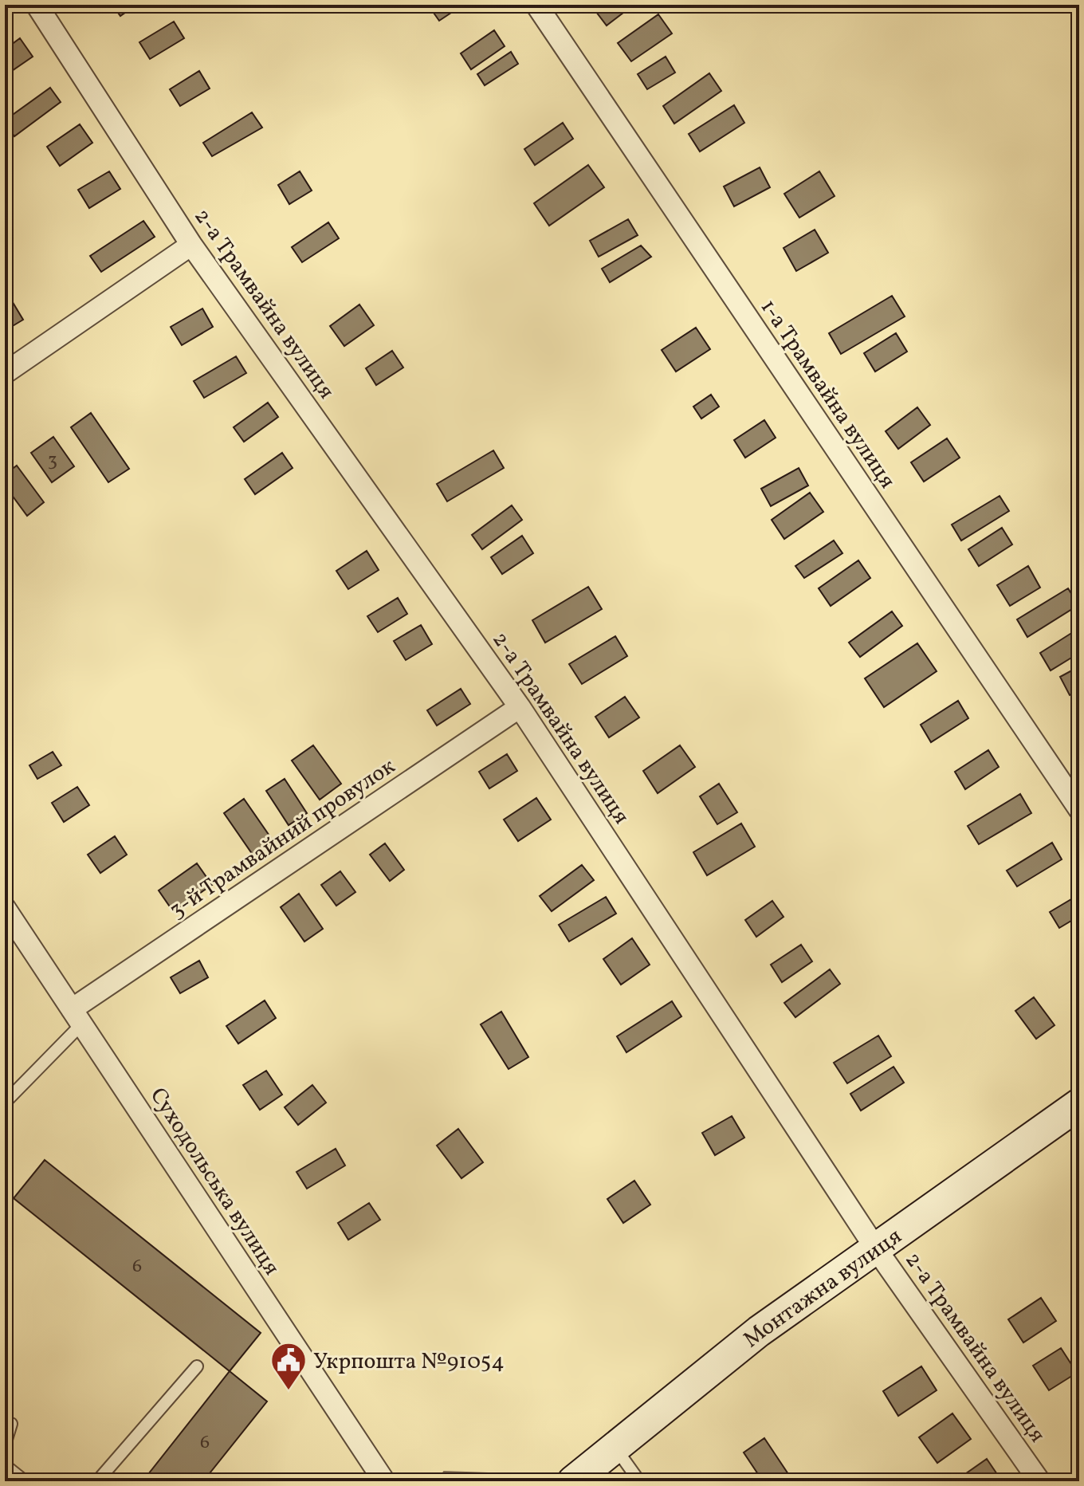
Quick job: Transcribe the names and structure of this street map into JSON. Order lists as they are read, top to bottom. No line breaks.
{"streets":{"street":["2-а Трамвайна вулиця","1-а Трамвайна вулиця","3-й Трамвайний провулок","Суходольська вулиця","Монтажна вулиця"]},"crossings":[["2-а Трамвайна вулиця","3-й Трамвайний провулок"],["2-а Трамвайна вулиця","Монтажна вулиця"],["3-й Трамвайний провулок","Суходольська вулиця"]],"places":{"public building":["Укрпошта №91054"]},"house_numbers":["3","6","6"]}
